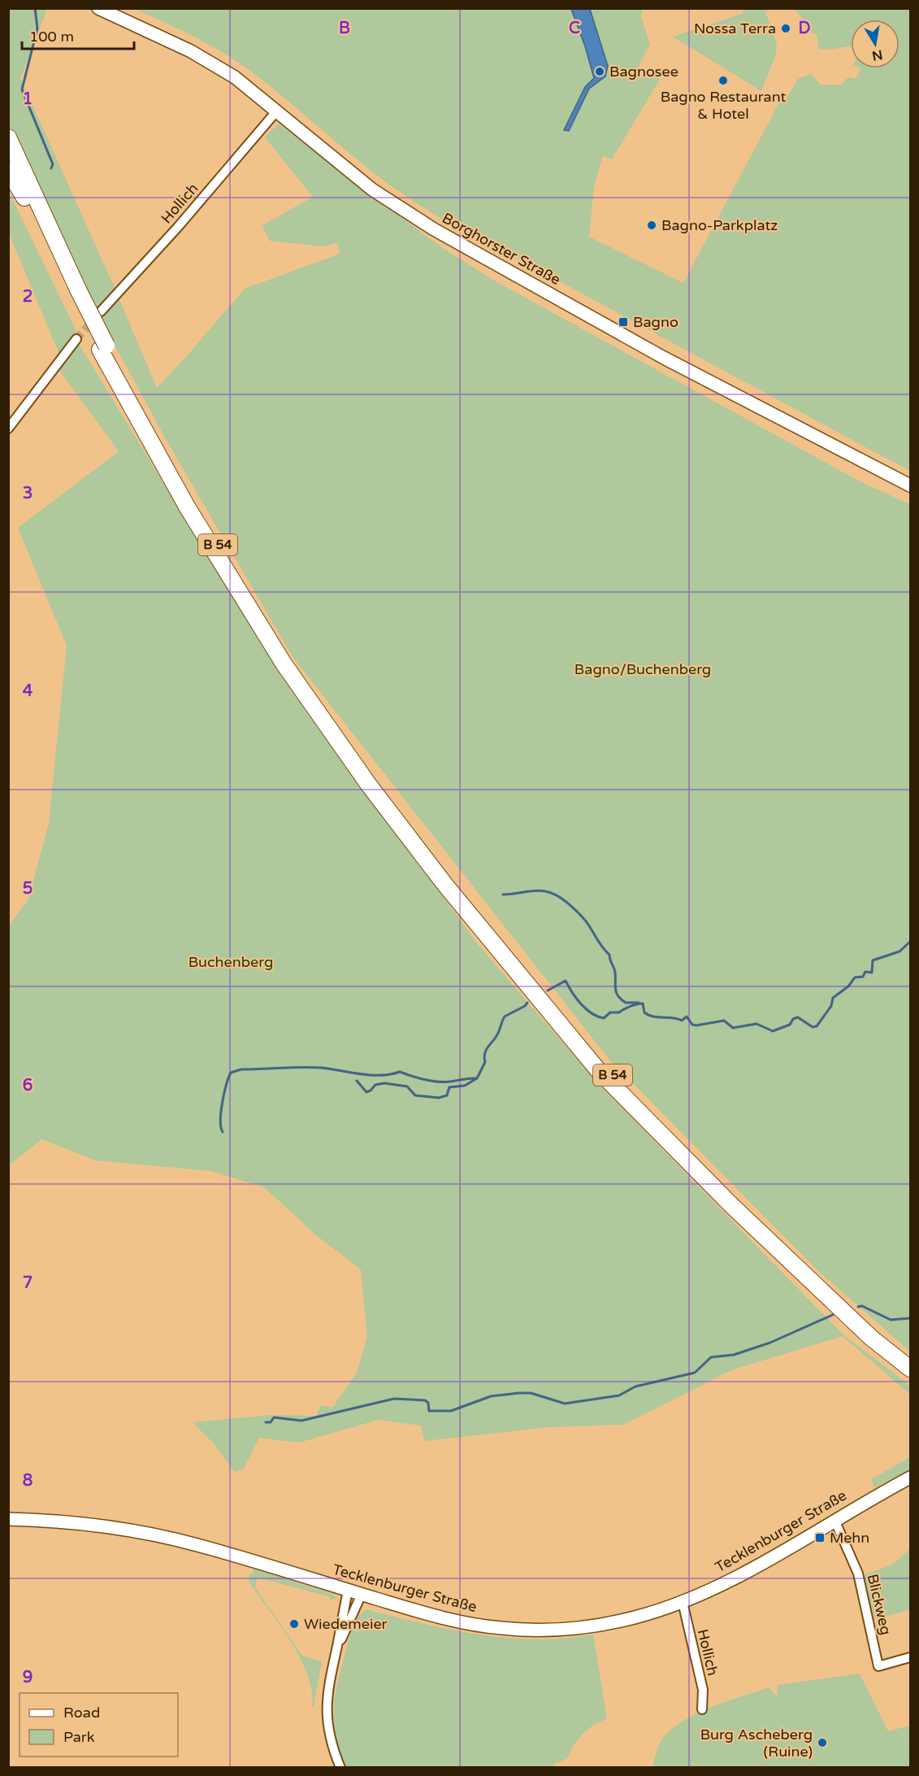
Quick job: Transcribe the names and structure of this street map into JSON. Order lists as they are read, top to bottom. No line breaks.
{"streets":{"highway":["B 54"],"main road":["Borghorster Straße","Tecklenburger Straße"],"street":["Hollich","Blickweg"]},"crossings":[["Hollich","Borghorster Straße"],["Hollich","Tecklenburger Straße"],["Tecklenburger Straße","Blickweg"]],"parks":["Bagno/Buchenberg","Buchenberg"],"places":{"other":["Nossa Terra","Bagnosee","Bagno Restaurant & Hotel","Bagno-Parkplatz","Wiedemeier","Burg Ascheberg (Ruine)"],"transit":["Bagno","Mehn"]},"legend":["Road","Park"],"scale_bar":"100 m","north":"bottom","grid":{"columns":["B","C","D"],"rows":["1","2","3","4","5","6","7","8","9"]}}
